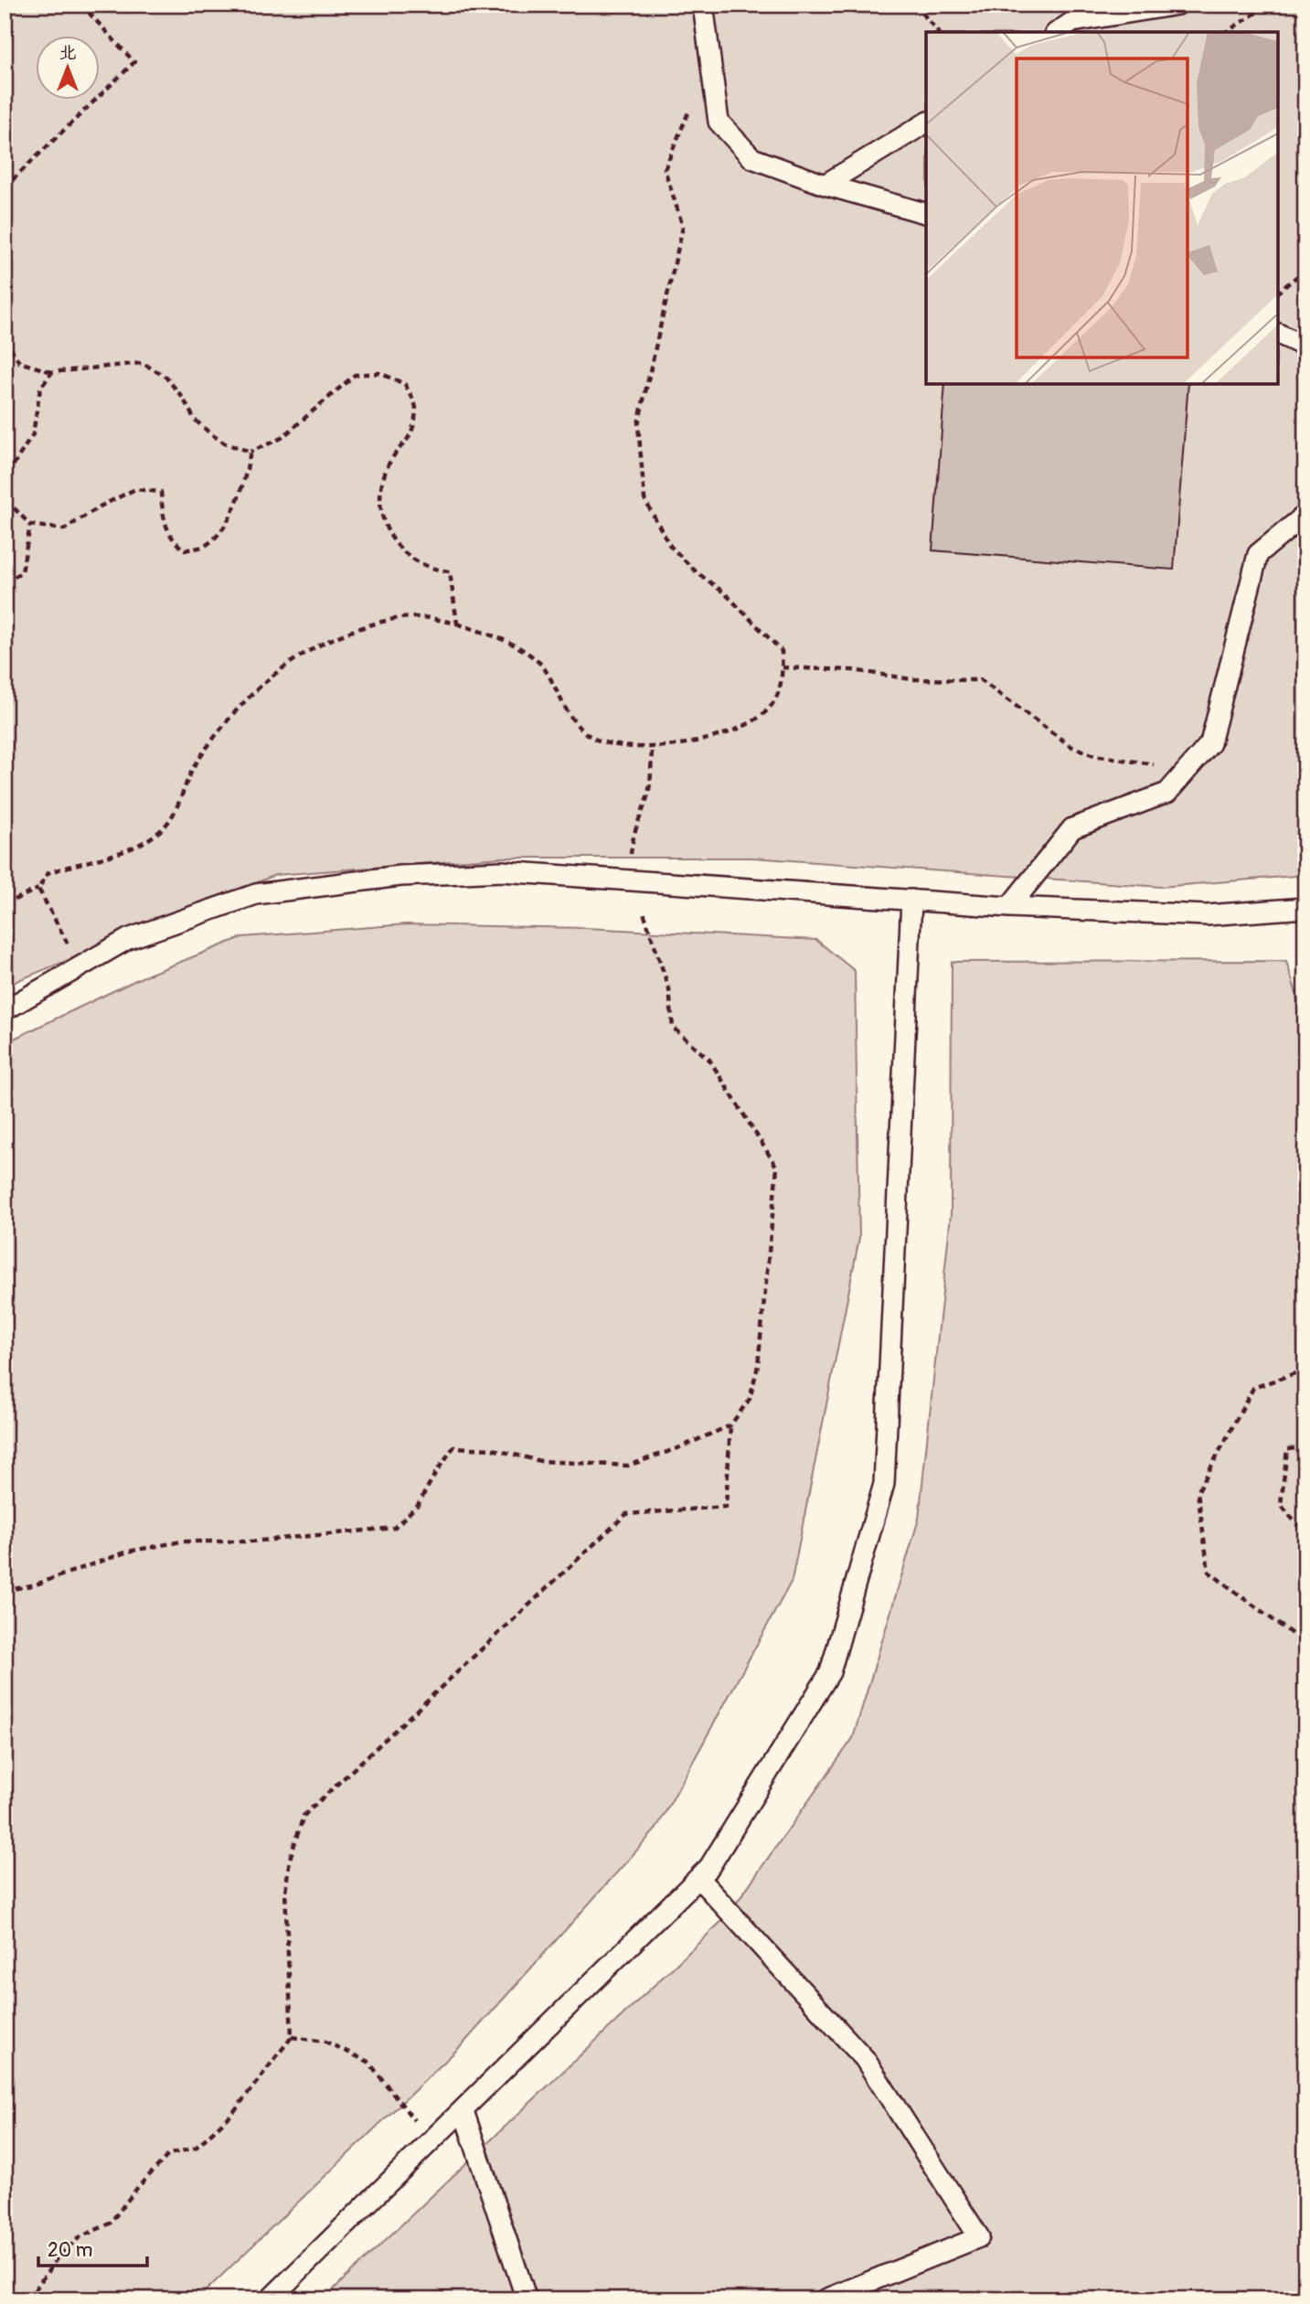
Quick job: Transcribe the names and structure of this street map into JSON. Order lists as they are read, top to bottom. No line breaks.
{"scale_bar":"20 m","north":"top"}
